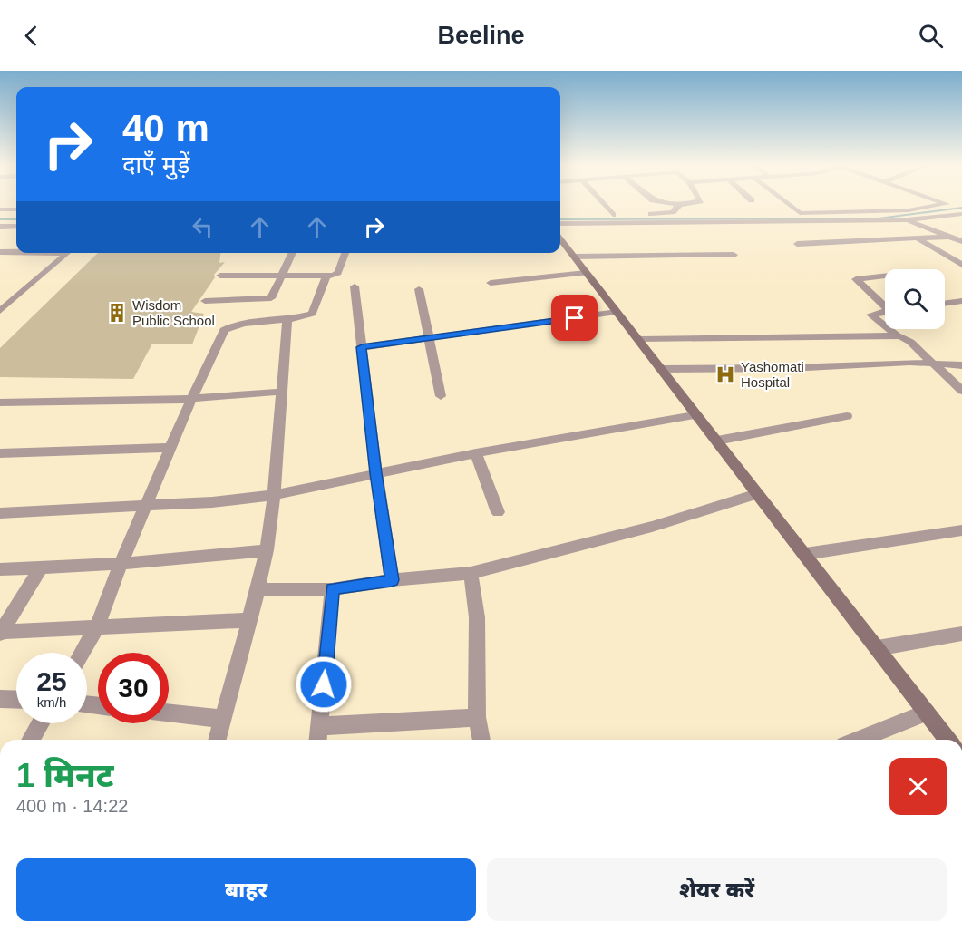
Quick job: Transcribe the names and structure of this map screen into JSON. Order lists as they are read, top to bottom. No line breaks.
{"places":{"building":["Wisdom Public School"],"hospital":["Yashomati Hospital"]},"page":{"header":"Beeline","turn":["40 m","दाएँ मुड़ें"],"speed":"25 km/h","limit":"30","heading":["1 मिनट","400 m · 14:22"],"buttons":["बाहर","शेयर करें"]}}
